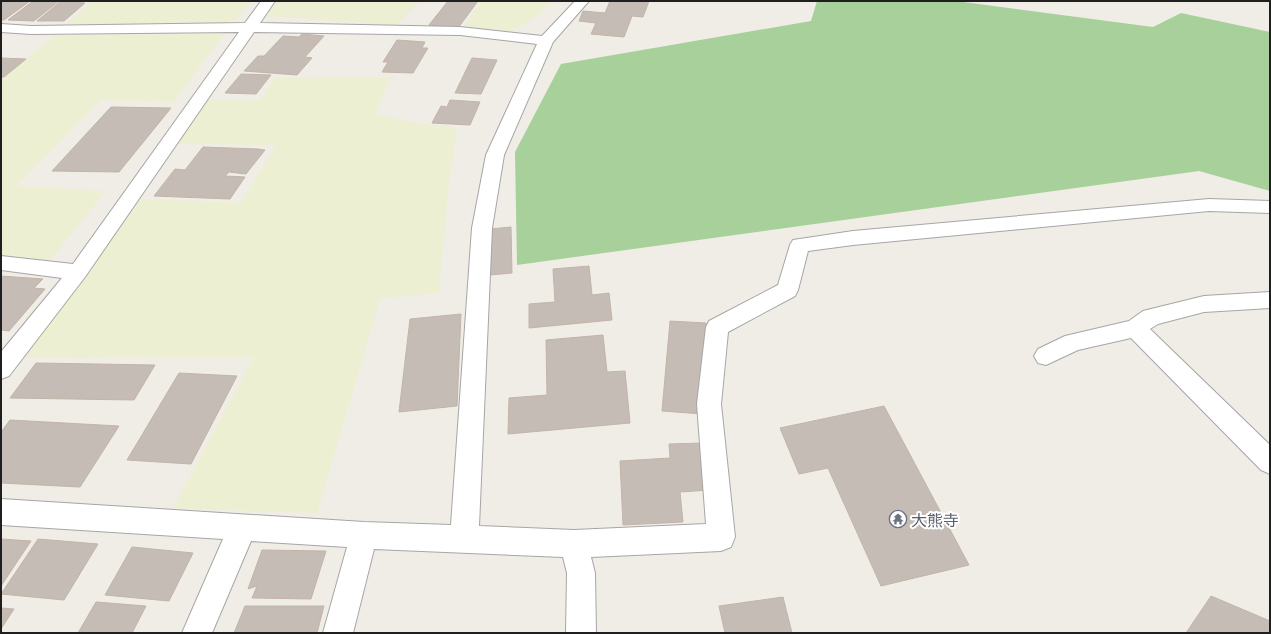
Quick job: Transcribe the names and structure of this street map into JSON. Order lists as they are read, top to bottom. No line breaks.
{"places":{"temple":["大熊寺"]}}
